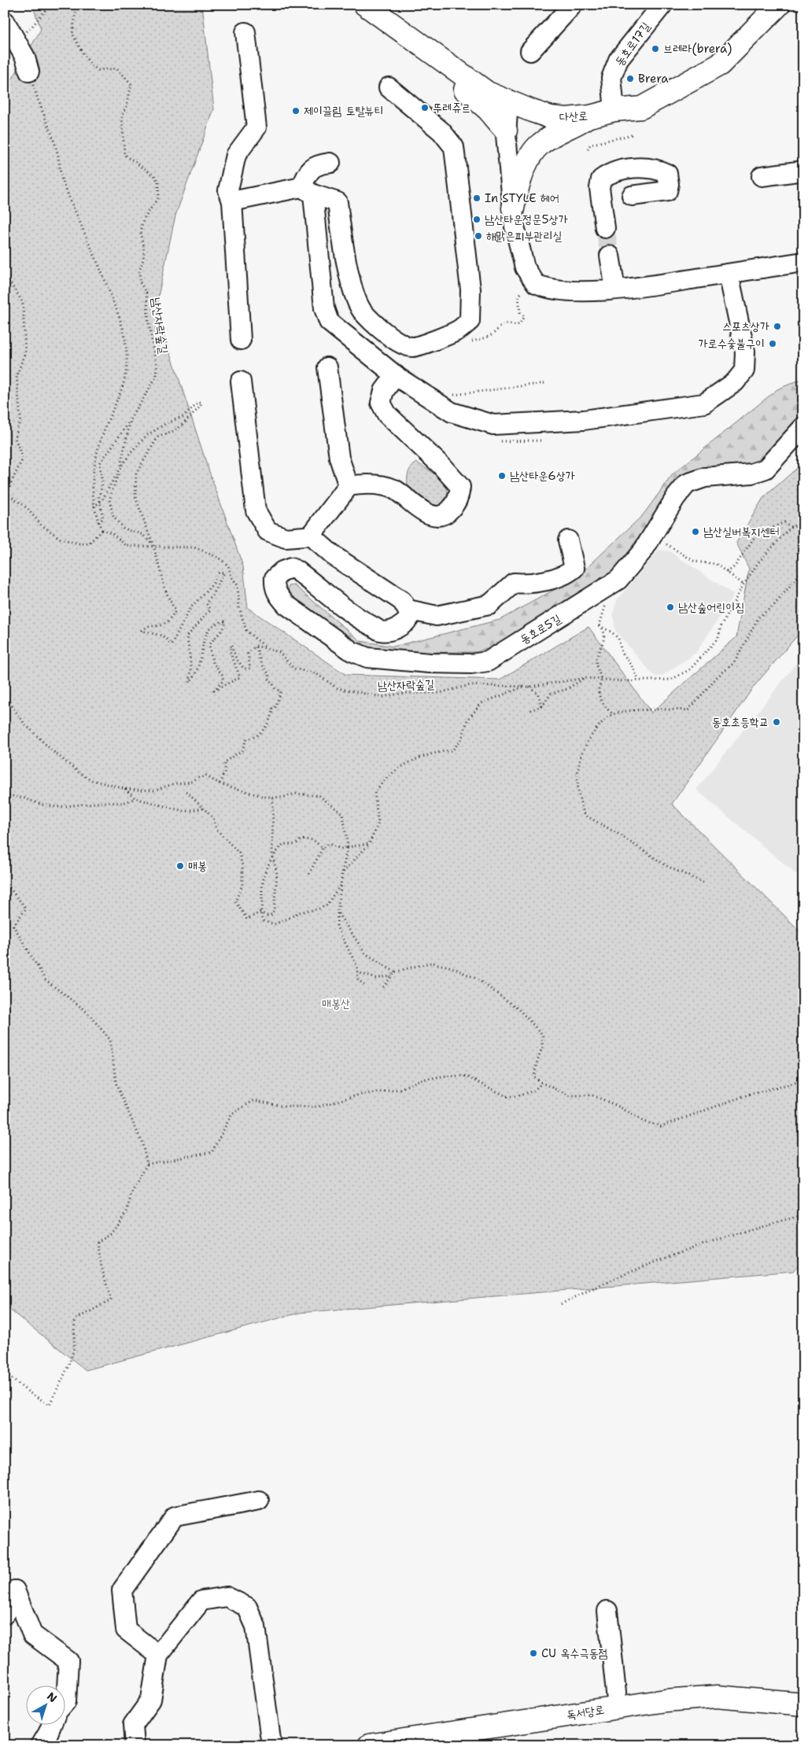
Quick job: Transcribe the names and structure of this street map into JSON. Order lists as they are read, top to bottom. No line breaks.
{"streets":{"main road":["다산로","독서당로"],"street":["동호로17길","동호로5길"],"path":["남산자락숲길"]},"crossings":[["동호로17길","다산로"]],"parks":["매봉산"],"places":["브레라(brera)","Brera","뚜레쥬르","제이끌림 토탈뷰티","In STYLE 헤어","남산타운정문5상가","해맑은피부관리실","스포츠상가","가로수숯불구이","남산타운6상가","남산실버복지센터","남산숲어린이집","동호초등학교","매봉","CU 옥수극동점"],"north":"top right"}
